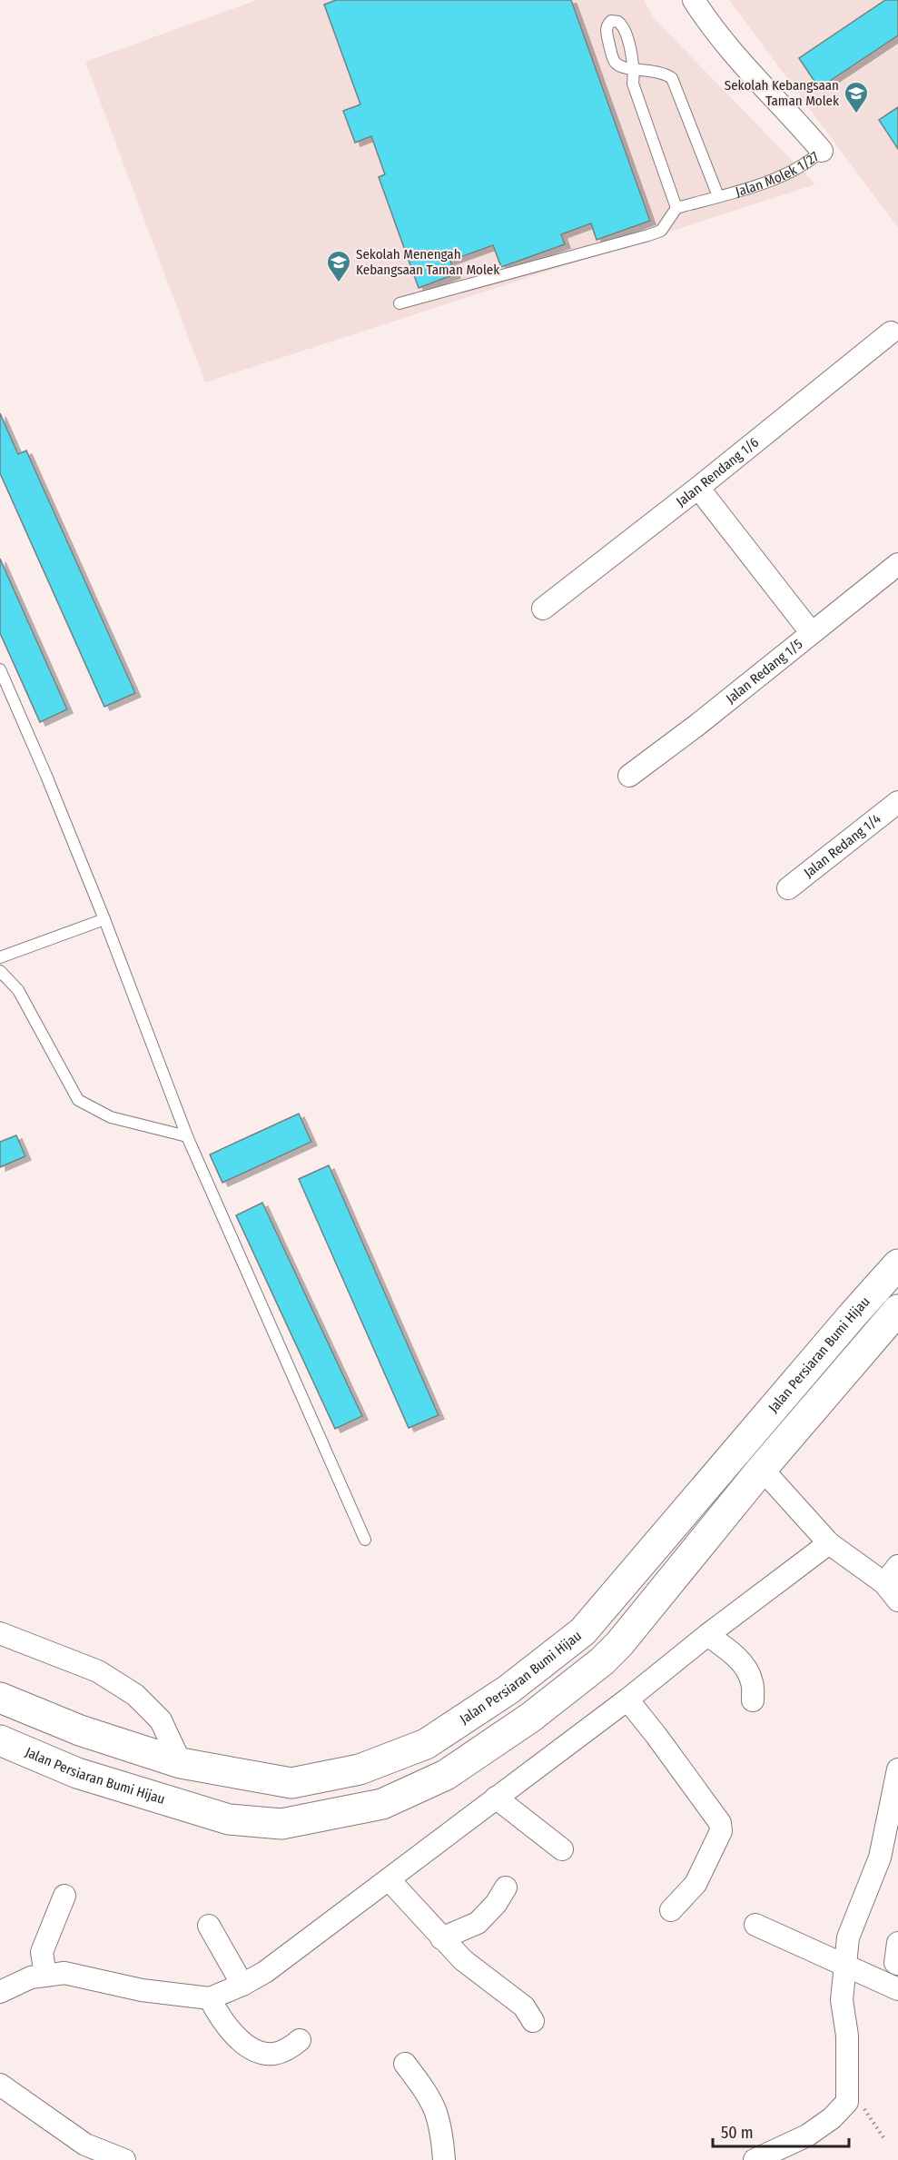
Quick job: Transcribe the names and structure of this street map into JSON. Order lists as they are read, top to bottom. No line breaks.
{"streets":{"main road":["Jalan Persiaran Bumi Hijau"],"street":["Jalan Molek 1/27","Jalan Rendang 1/6","Jalan Redang 1/5","Jalan Redang 1/4"]},"places":{"school or university":["Sekolah Kebangsaan Taman Molek","Sekolah Menengah Kebangsaan Taman Molek"]},"scale_bar":"50 m"}
